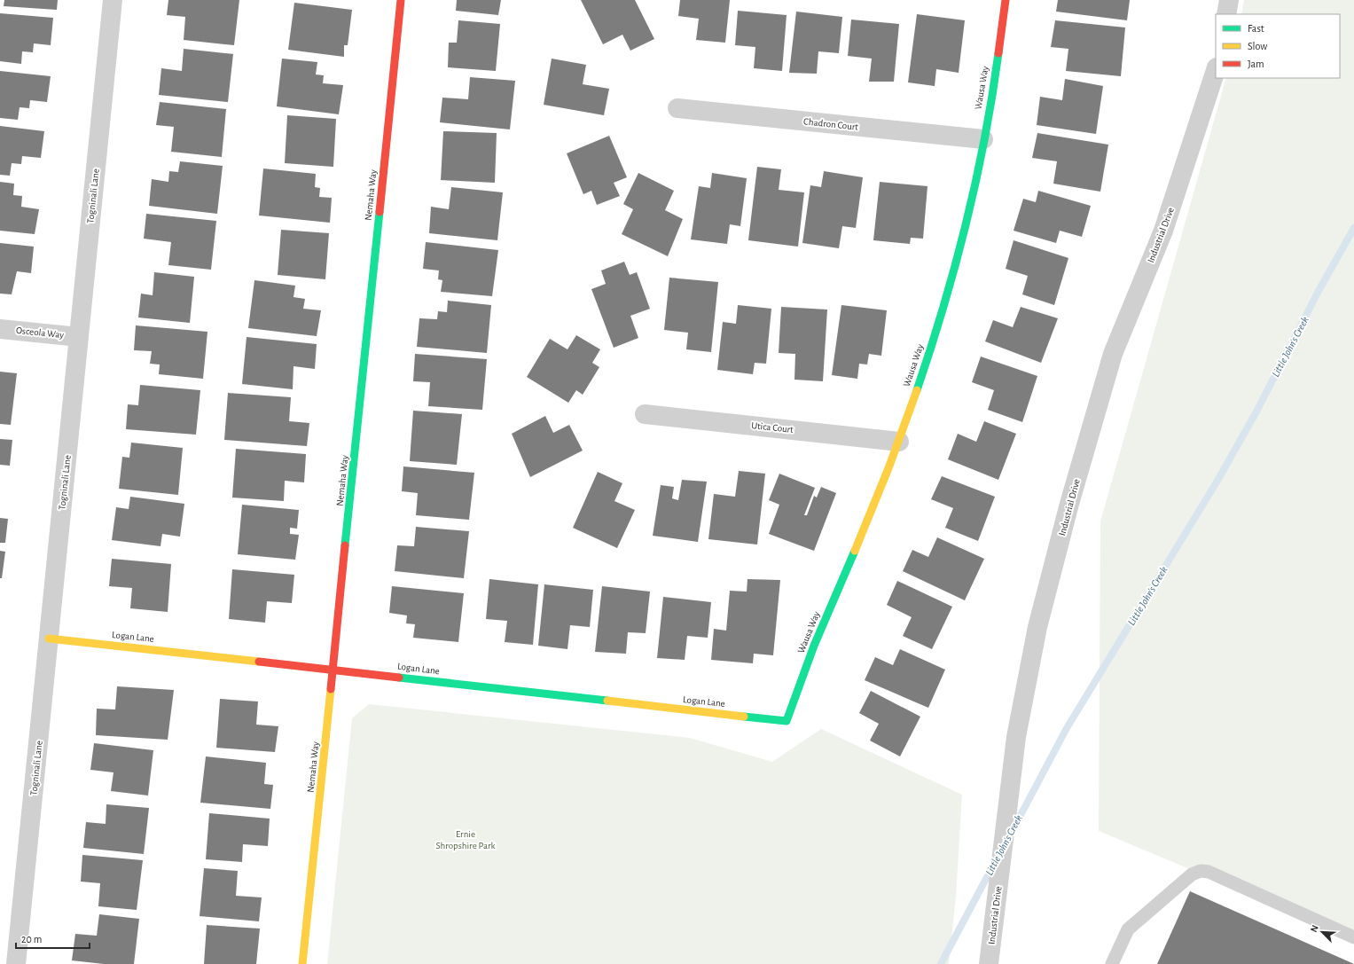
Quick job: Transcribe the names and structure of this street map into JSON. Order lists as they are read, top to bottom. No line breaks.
{"streets":{"street":["Wausa Way","Chadron Court","Nemaha Way","Togninali Lane","Industrial Drive","Osceola Way","Utica Court","Logan Lane"]},"crossings":[["Wausa Way","Chadron Court"],["Wausa Way","Utica Court"],["Wausa Way","Logan Lane"],["Nemaha Way","Logan Lane"],["Togninali Lane","Osceola Way"],["Togninali Lane","Logan Lane"]],"water":["Little John's Creek"],"parks":["Ernie Shropshire Park"],"legend":["Fast","Slow","Jam"],"scale_bar":"20 m","north":"top left"}
